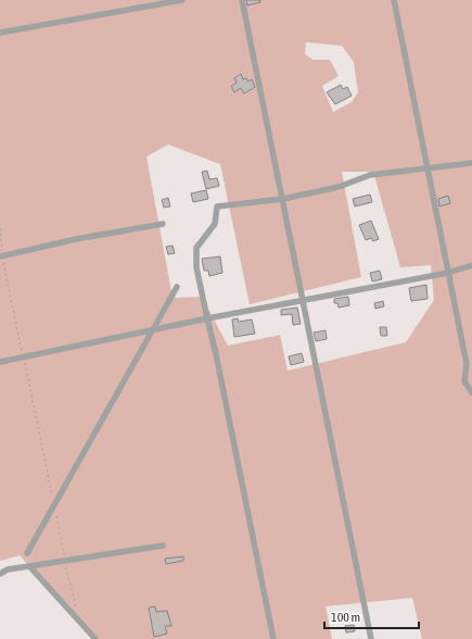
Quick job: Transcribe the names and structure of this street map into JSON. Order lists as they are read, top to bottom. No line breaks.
{"scale_bar":"100 m"}
